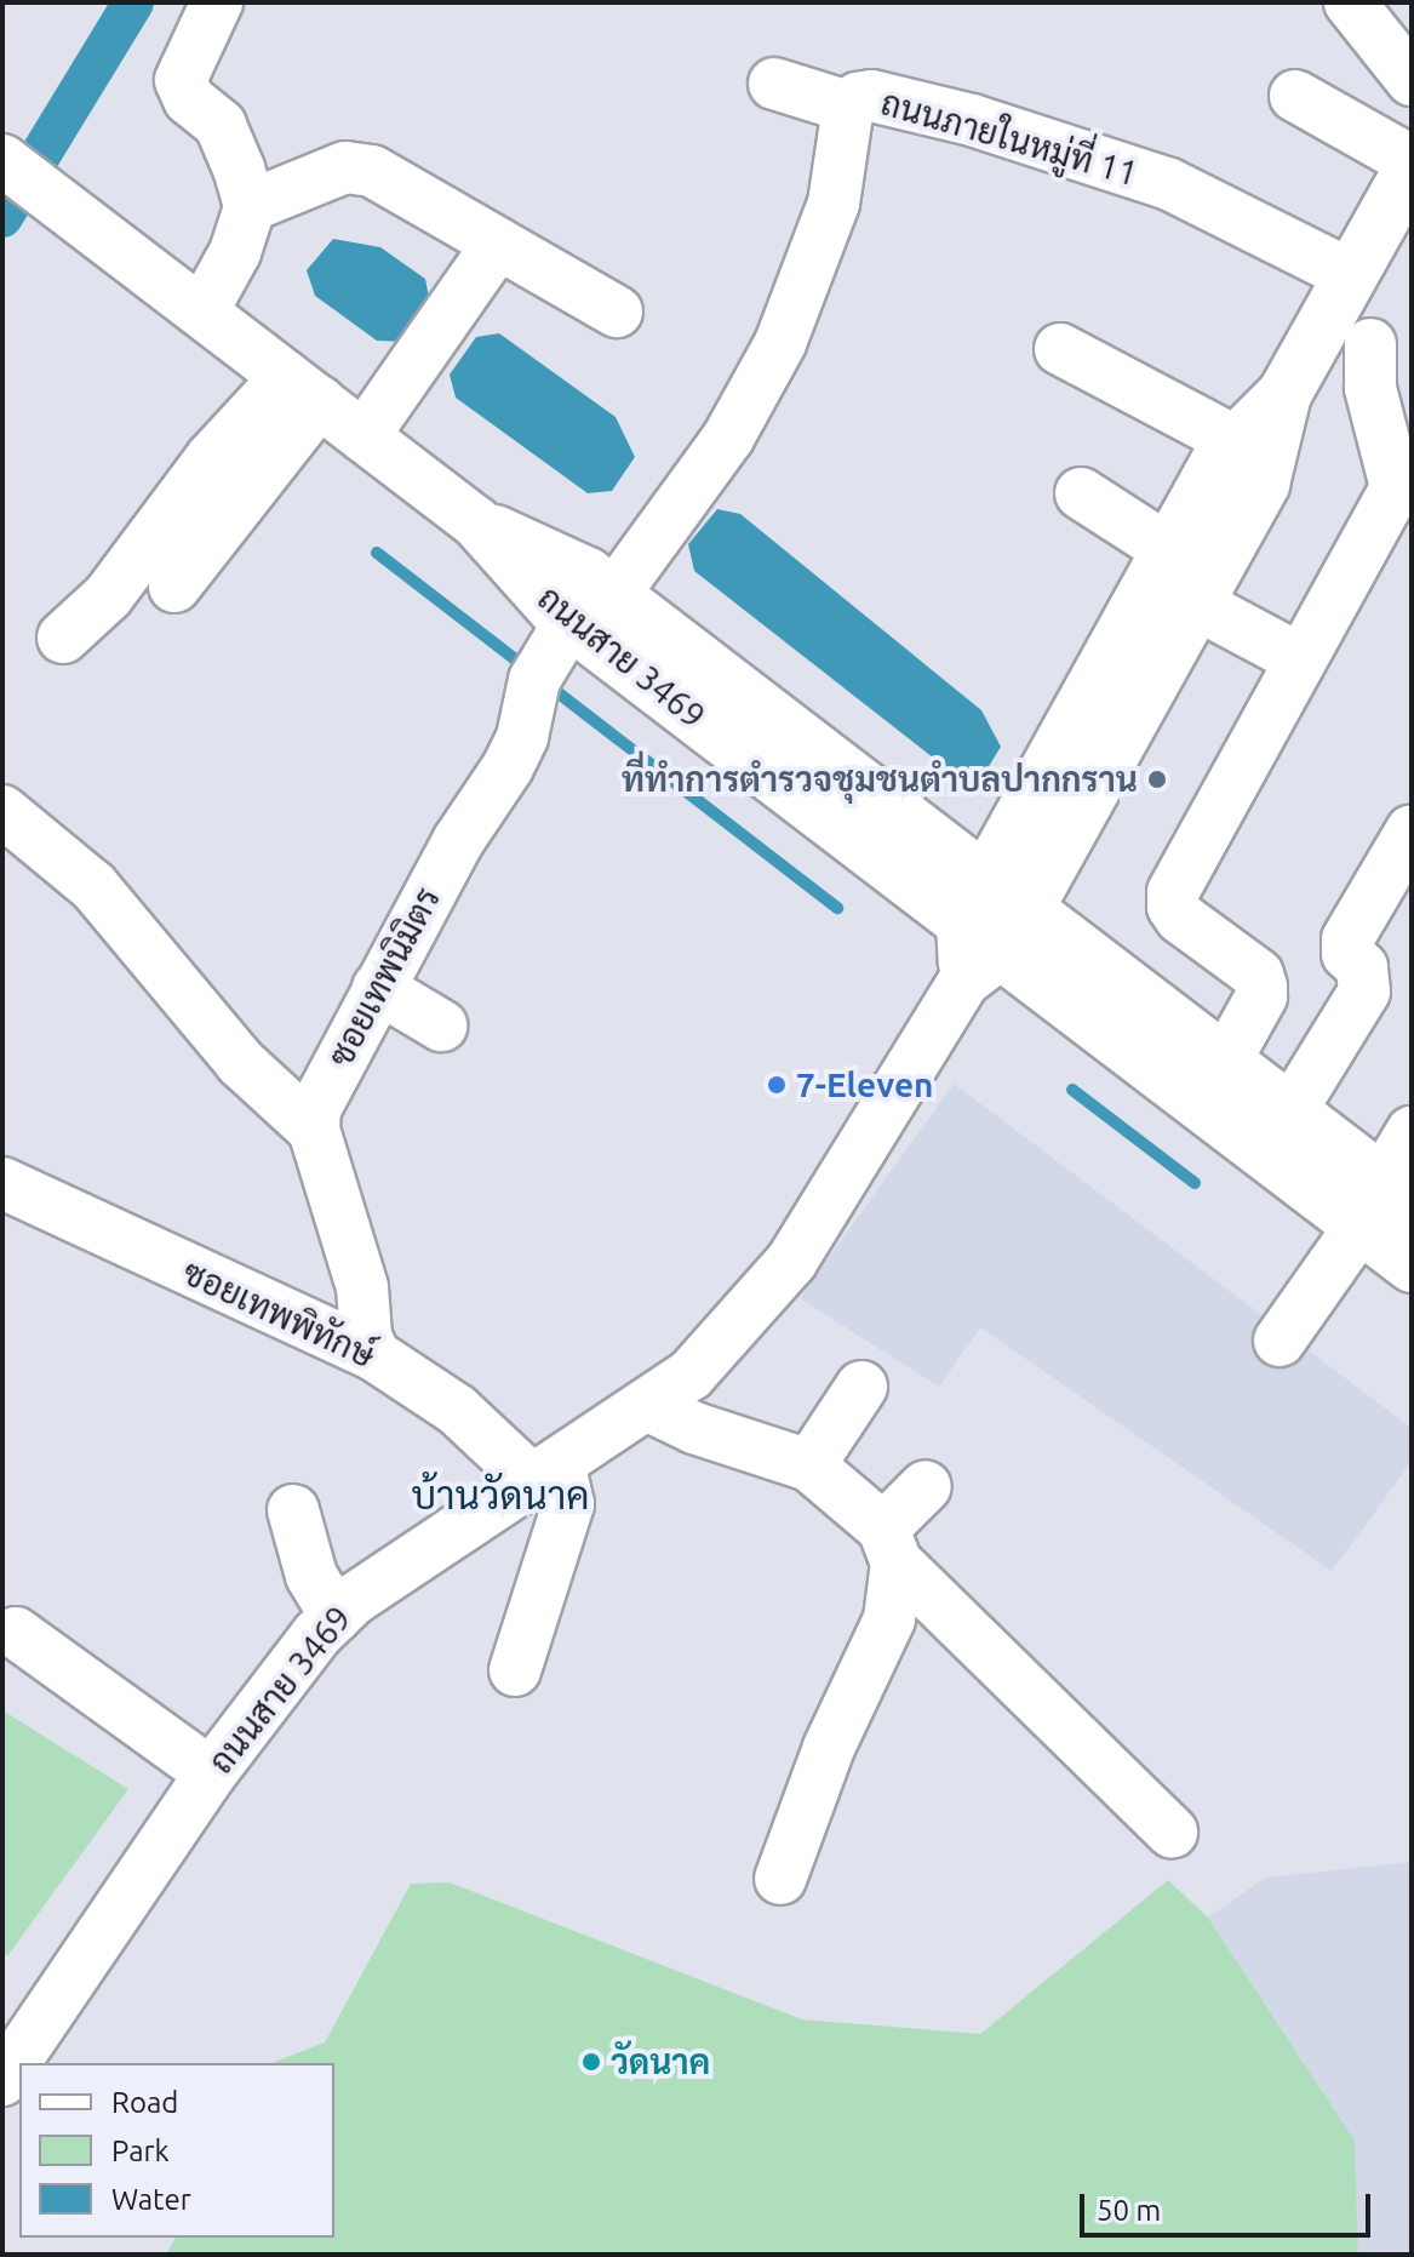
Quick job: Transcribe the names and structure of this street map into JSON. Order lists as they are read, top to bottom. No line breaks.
{"streets":{"street":["ถนนภายในหมู่ที่ 11","ถนนสาย 3469","ซอยเทพนิมิตร","ซอยเทพพิทักษ์"]},"crossings":[["ถนนภายในหมู่ที่ 11","ถนนสาย 3469"],["ถนนสาย 3469","ซอยเทพนิมิตร"],["ถนนสาย 3469","ซอยเทพพิทักษ์"]],"districts":["บ้านวัดนาค"],"places":["ที่ทำการตำรวจชุมชนตำบลปากกราน","7-Eleven","วัดนาค"],"legend":["Road","Park","Water"],"scale_bar":"50 m"}
